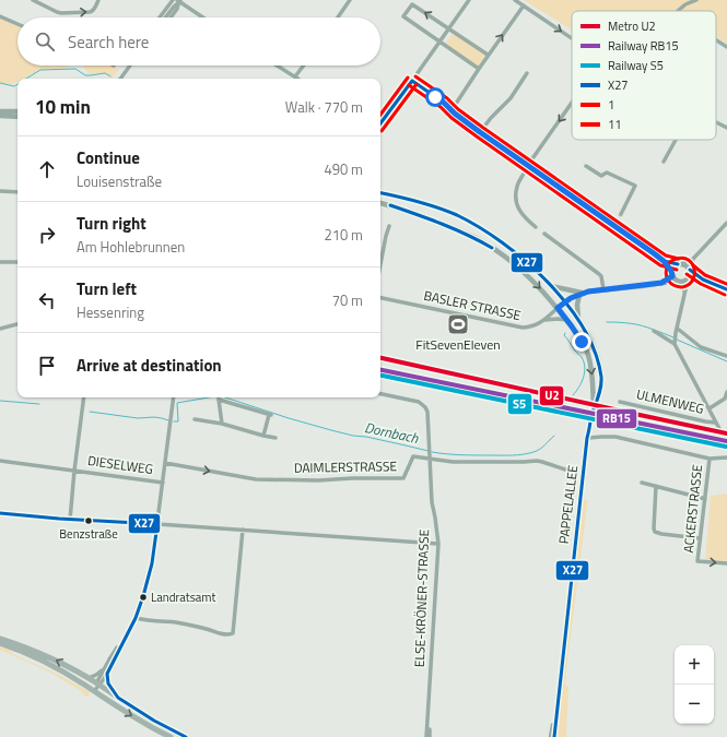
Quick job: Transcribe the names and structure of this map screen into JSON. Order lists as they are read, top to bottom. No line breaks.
{"streets":{"street":["BASLER STRASSE","ULMENWEG","DIESELWEG","DAIMLERSTRASSE","PAPPELALLEE","ACKERSTRASSE","ELSE-KRÖNER-STRASSE"]},"crossings":[["DAIMLERSTRASSE","ELSE-KRÖNER-STRASSE"]],"one_way":["DAIMLERSTRASSE"],"water":["Dornbach"],"places":{"sports":["FitSevenEleven"],"other":["Benzstraße","Landratsamt"]},"lines":["transit line 11","transit line X27","transit line 1","metro line U2","rail line RB15","rail line S5"],"legend":["Metro U2","Railway RB15","Railway S5","X27","1","11"],"page":{"search":"Search here","heading":["10 min","Walk · 770 m"],"list":[["Continue","Louisenstraße","490 m"],["Turn right","Am Hohlebrunnen","210 m"],["Turn left","Hessenring","70 m"],"Arrive at destination"],"map_buttons":["+","−"]}}
